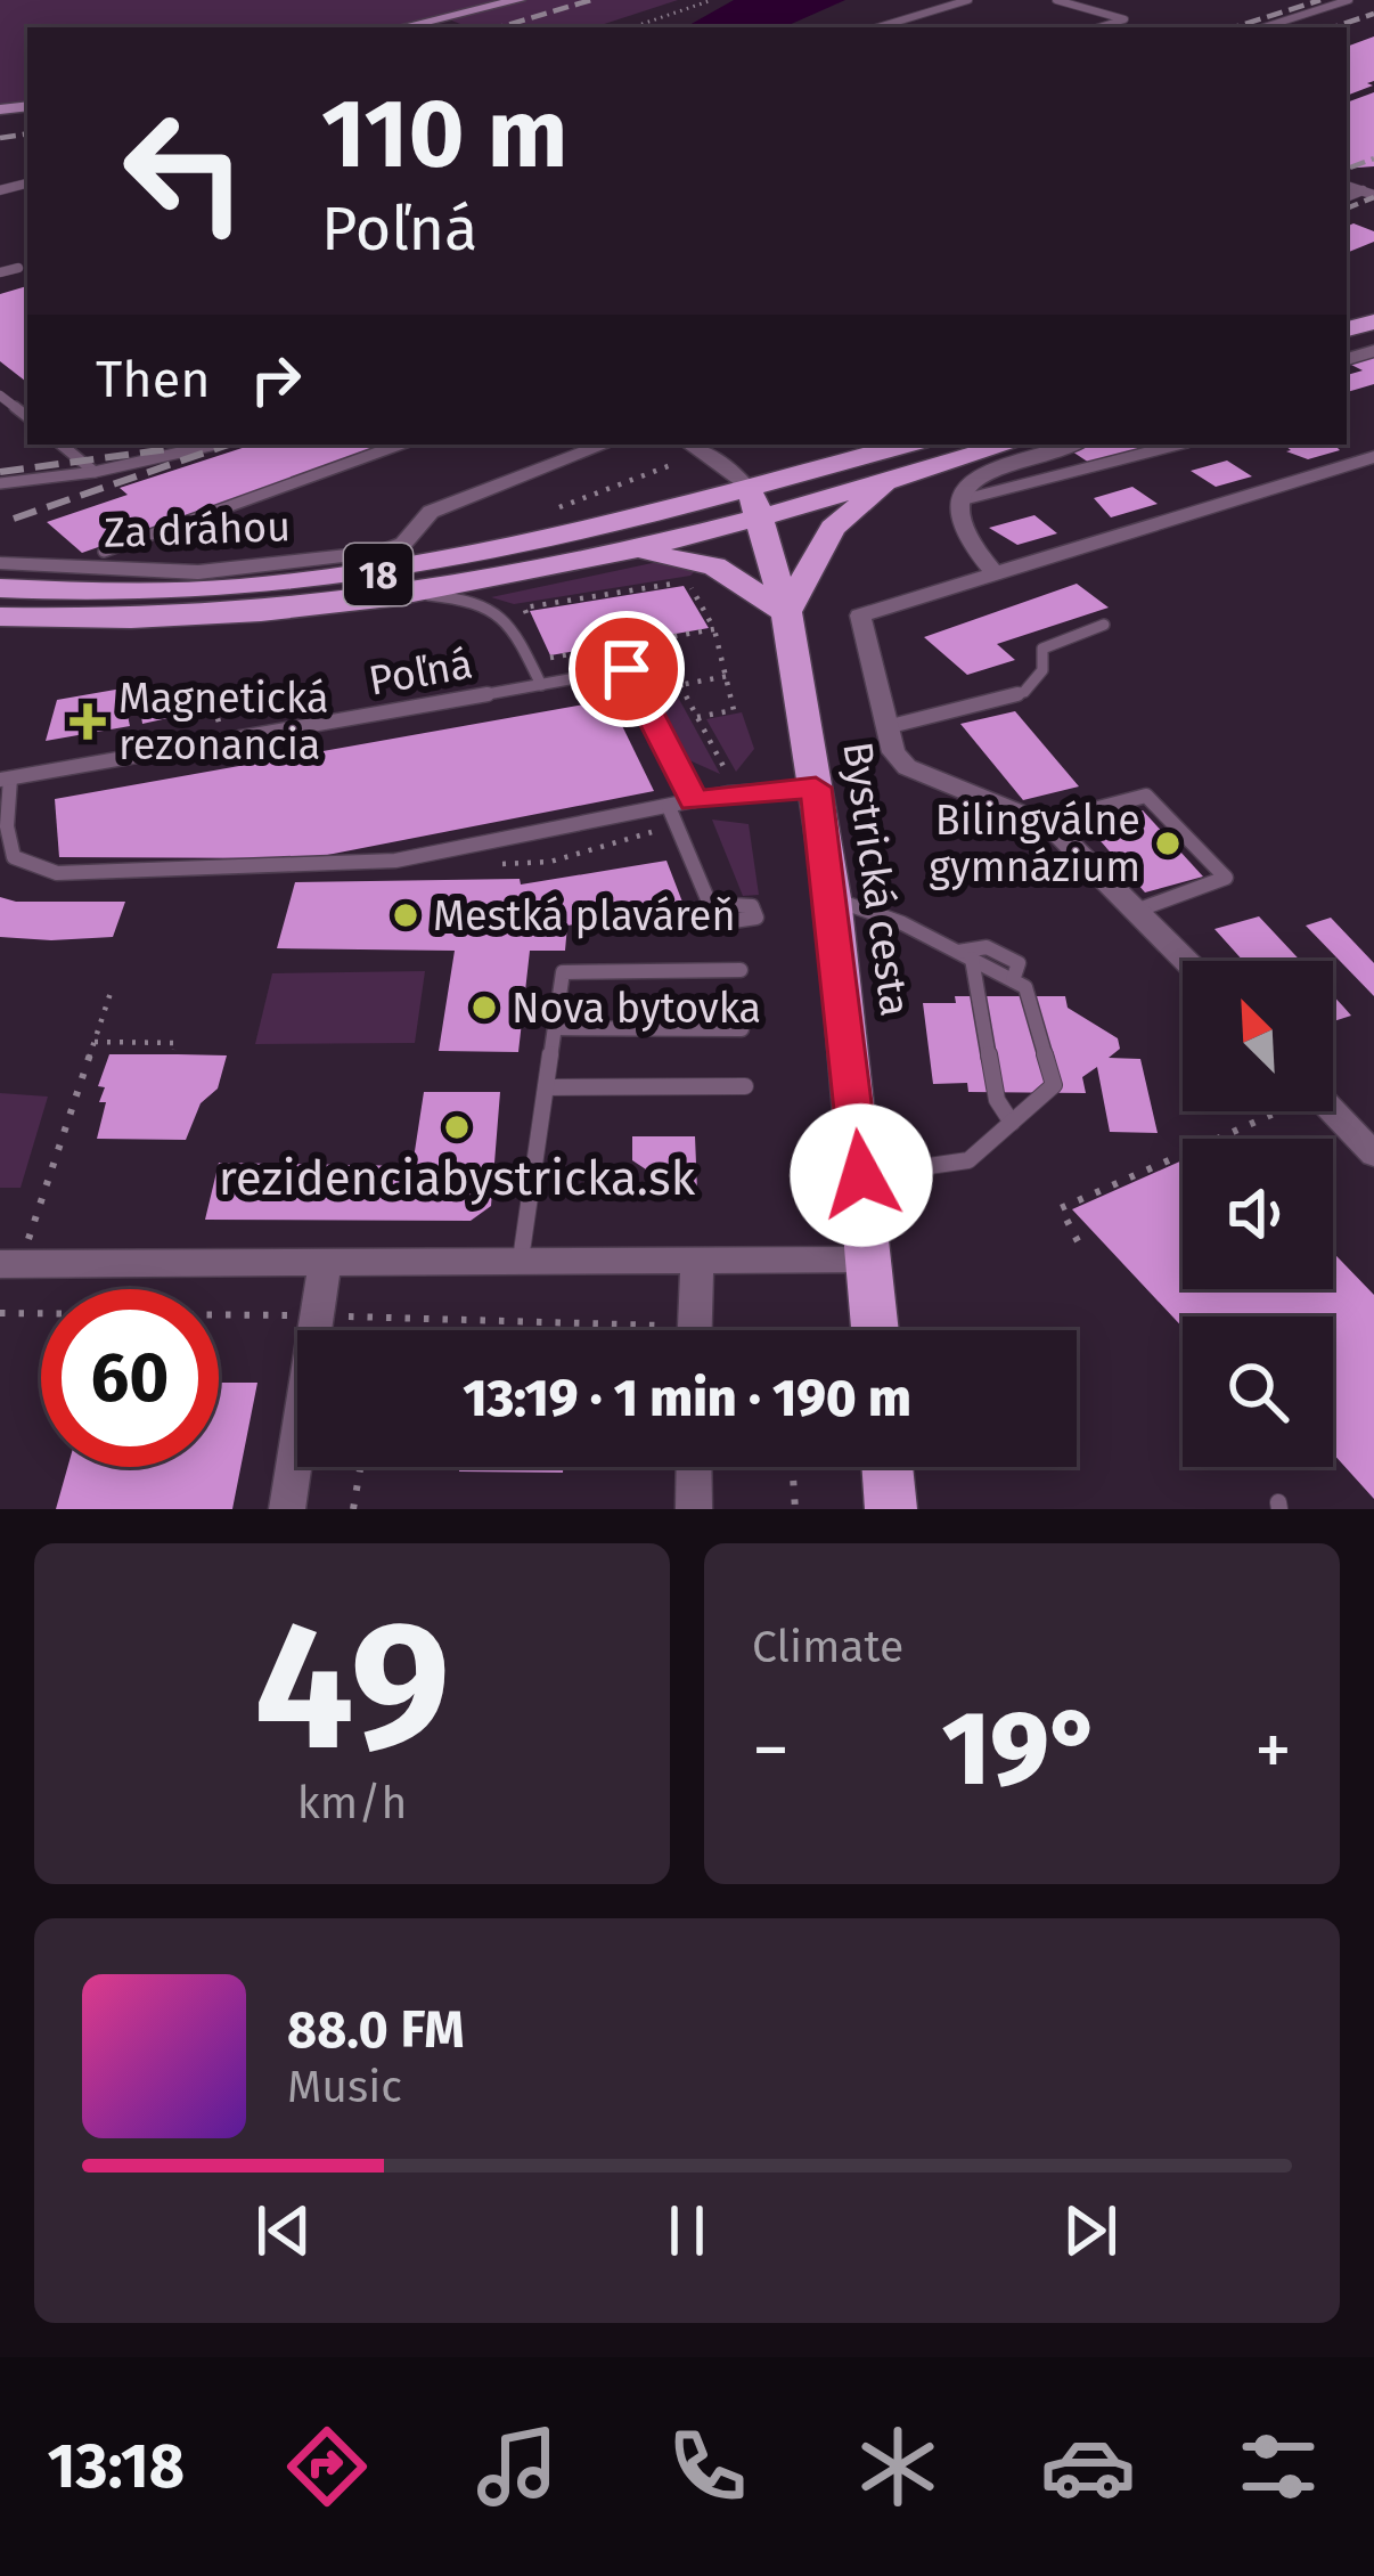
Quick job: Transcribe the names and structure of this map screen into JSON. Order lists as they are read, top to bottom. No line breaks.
{"streets":{"main road":["18","Bystrická cesta"],"street":["Za dráhou"],"lane":["Poľná"]},"crossings":[["18","Bystrická cesta"]],"places":{"health":["Magnetická rezonancia"],"other":["Bilingválne gymnázium","Mestká plaváreň","Nova bytovka","rezidenciabystricka.sk"]},"north":"top left","page":{"turn":["110 m","Poľná"],"then":"Then","limit":"60","trip":"13:19 · 1 min · 190 m","tile":[["49","km/h"],"Climate"],"heat":["−","19°","+"],"song":["88.0 FM","Music"],"tabs":"13:18"}}
